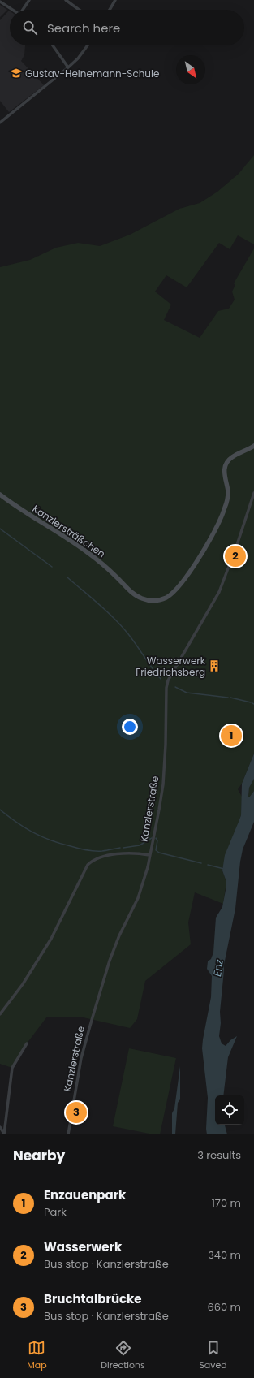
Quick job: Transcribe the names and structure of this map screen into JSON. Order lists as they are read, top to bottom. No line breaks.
{"streets":{"main road":["Kanzlersträßchen"],"street":["Kanzlerstraße"]},"water":["Enz"],"places":{"school or university":["Gustav-Heinemann-Schule"],"building":["Wasserwerk Friedrichsberg"]},"north":"bottom right","page":{"search":"Search here","pins":["2","1","3"],"heading":["Nearby","3 results"],"list":[{"mark":"1","name":"Enzauenpark","note":"Park","value":"170 m"},{"mark":"2","name":"Wasserwerk","note":"Bus stop · Kanzlerstraße","value":"340 m"},{"mark":"3","name":"Bruchtalbrücke","note":"Bus stop · Kanzlerstraße","value":"660 m"}],"nav":["Map","Directions","Saved"]}}
